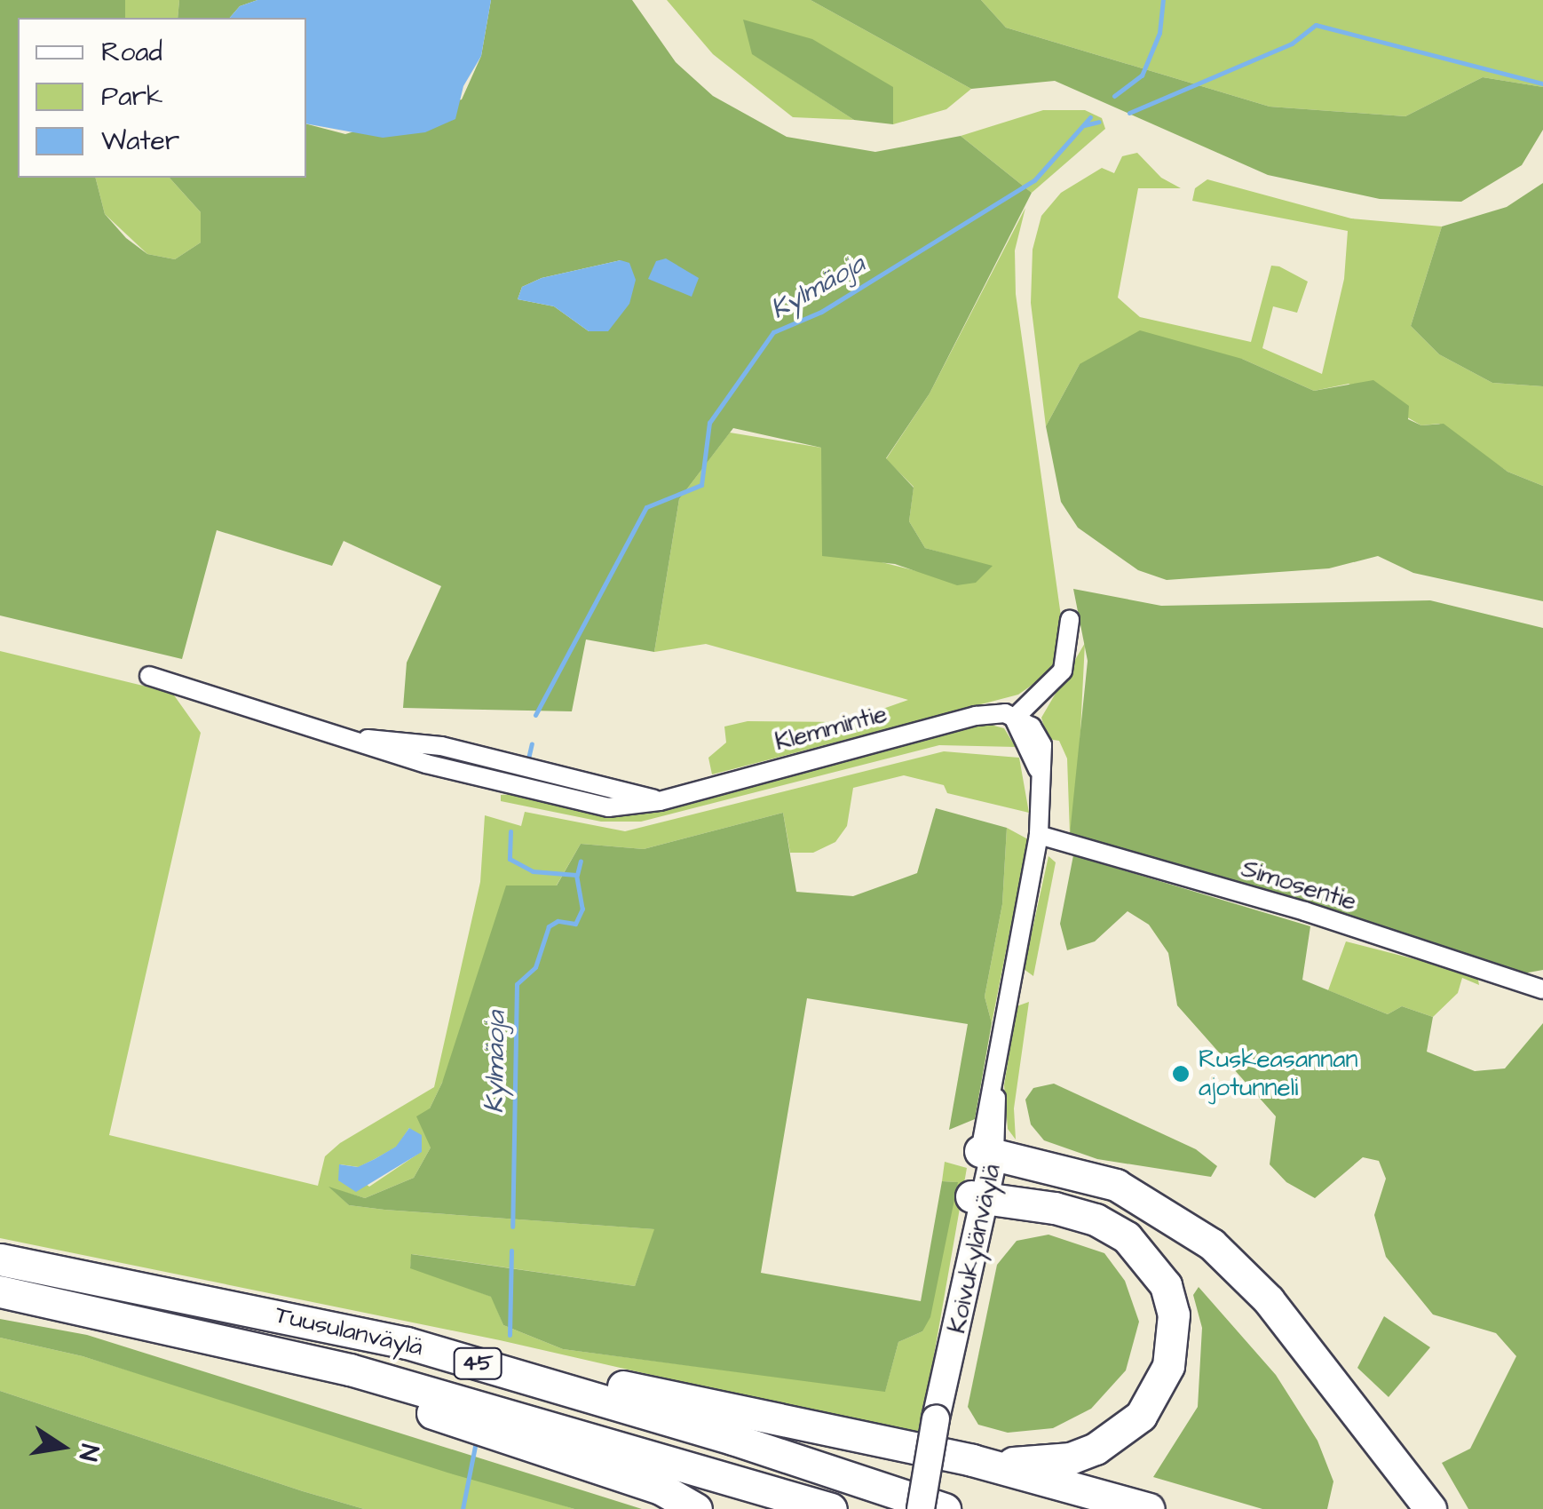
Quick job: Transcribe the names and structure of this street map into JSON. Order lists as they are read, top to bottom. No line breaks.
{"streets":{"highway":["Tuusulanväylä","45"],"main road":["Koivukylänväylä"],"street":["Klemmintie","Simosentie"]},"crossings":[["Klemmintie","Koivukylänväylä"],["Simosentie","Koivukylänväylä"]],"water":["Kylmäoja"],"places":["Ruskeasannan ajotunneli"],"legend":["Road","Park","Water"],"north":"right"}
